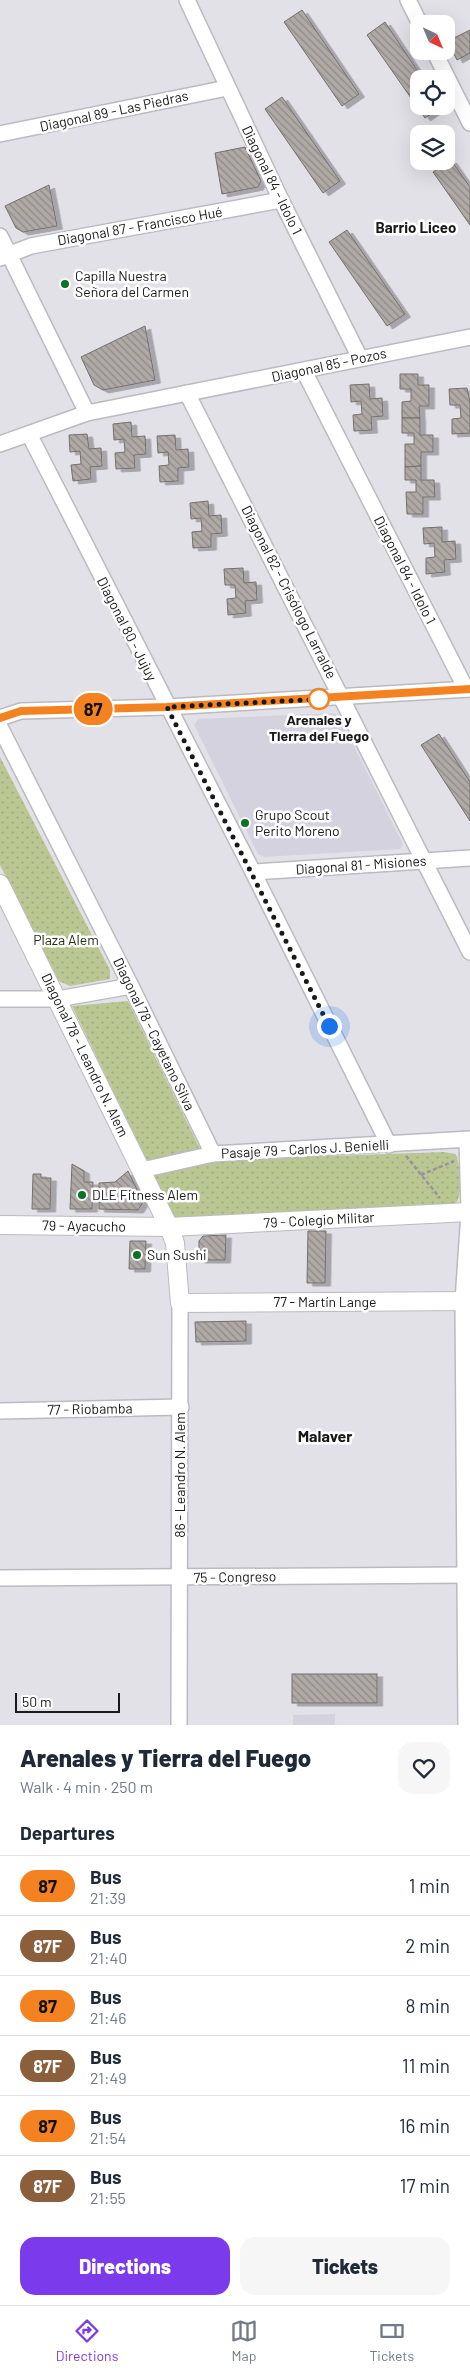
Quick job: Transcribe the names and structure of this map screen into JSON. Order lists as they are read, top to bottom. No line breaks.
{"streets":{"street":["Diagonal 89 - Las Piedras","Diagonal 84 - Idolo 1","Diagonal 87 - Francisco Hué","Diagonal 85 - Pozos","Diagonal 82 - Crisólogo Larralde","Diagonal 80 - Jujuy","Diagonal 81 - Misiones","Diagonal 78 - Cayetano Silva","Diagonal 78 - Leandro N. Alem","Pasaje 79 - Carlos J. Benielli","79 - Colegio Militar","79 - Ayacucho","77 - Martín Lange","77 - Riobamba","86 - Leandro N. Alem","75 - Congreso"]},"crossings":[["Diagonal 89 - Las Piedras","Diagonal 84 - Idolo 1"],["Diagonal 84 - Idolo 1","Diagonal 87 - Francisco Hué"],["Diagonal 84 - Idolo 1","Diagonal 85 - Pozos"],["Diagonal 85 - Pozos","Diagonal 82 - Crisólogo Larralde"],["Diagonal 85 - Pozos","Diagonal 80 - Jujuy"],["Diagonal 82 - Crisólogo Larralde","Diagonal 81 - Misiones"],["Diagonal 80 - Jujuy","Diagonal 81 - Misiones"],["Diagonal 80 - Jujuy","Pasaje 79 - Carlos J. Benielli"],["Diagonal 78 - Cayetano Silva","Pasaje 79 - Carlos J. Benielli"],["Diagonal 78 - Leandro N. Alem","Pasaje 79 - Carlos J. Benielli"],["Diagonal 78 - Leandro N. Alem","79 - Colegio Militar"],["Diagonal 78 - Leandro N. Alem","79 - Ayacucho"],["Diagonal 78 - Leandro N. Alem","86 - Leandro N. Alem"],["79 - Colegio Militar","79 - Ayacucho"],["79 - Colegio Militar","86 - Leandro N. Alem"],["79 - Ayacucho","86 - Leandro N. Alem"],["77 - Martín Lange","86 - Leandro N. Alem"],["77 - Riobamba","86 - Leandro N. Alem"],["86 - Leandro N. Alem","75 - Congreso"]],"districts":["Barrio Liceo","Malaver"],"parks":["Plaza Alem"],"places":["Capilla Nuestra Señora del Carmen","Arenales y Tierra del Fuego","Grupo Scout Perito Moreno","DLE Fitness Alem","Sun Sushi"],"lines":["bus line 87"],"scale_bar":"50 m","north":"bottom right","page":{"on_map":"87","scale":"50 m","heading":[["Arenales y Tierra del Fuego","Walk · 4 min · 250 m"],"Departures"],"list":[{"mark":"87","name":"Bus","note":"21:39","value":"1 min"},{"mark":"87F","name":"Bus","note":"21:40","value":"2 min"},{"mark":"87","name":"Bus","note":"21:46","value":"8 min"},{"mark":"87F","name":"Bus","note":"21:49","value":"11 min"},{"mark":"87","name":"Bus","note":"21:54","value":"16 min"},{"mark":"87F","name":"Bus","note":"21:55","value":"17 min"}],"buttons":["Directions","Tickets"],"tabs":["Directions","Map","Tickets"]}}
